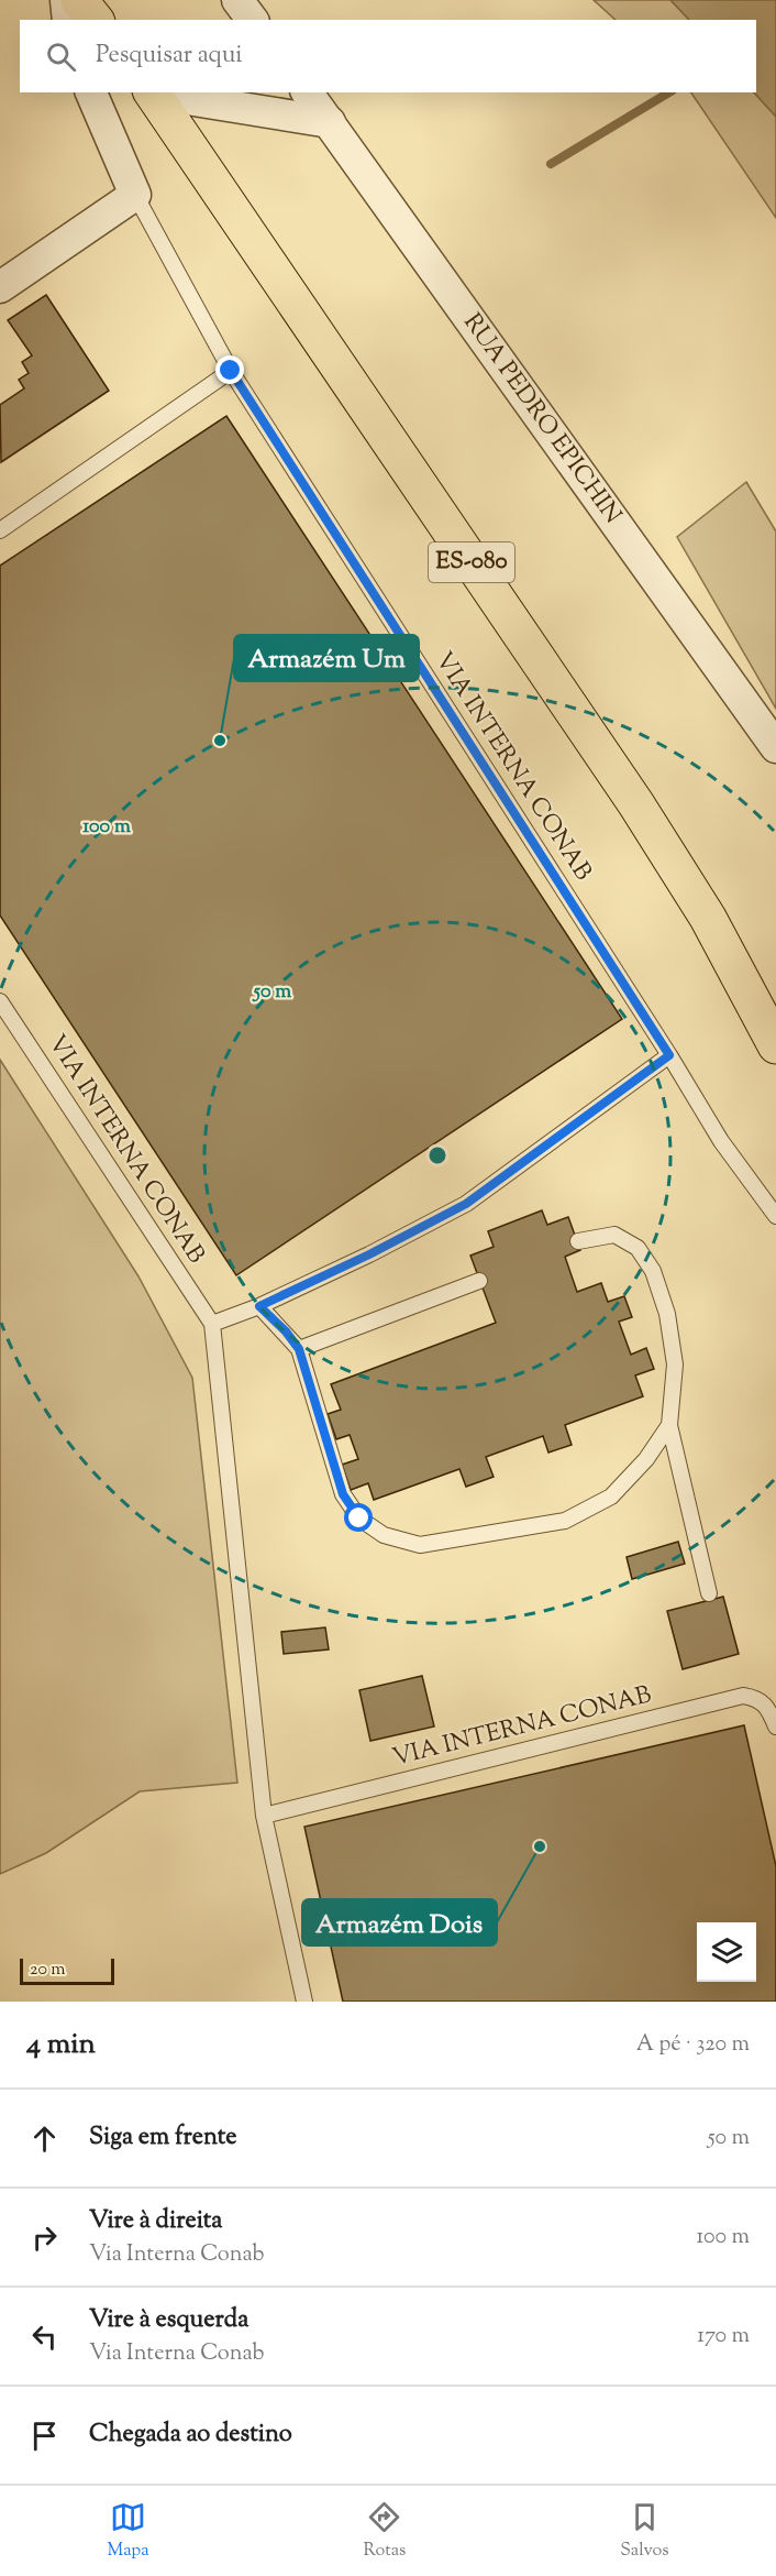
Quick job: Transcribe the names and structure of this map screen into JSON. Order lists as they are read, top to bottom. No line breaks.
{"streets":{"main road":["ES-080"],"street":["RUA PEDRO EPICHIN"],"lane":["VIA INTERNA CONAB"]},"places":["Armazém Um","Armazém Dois"],"scale_bar":"20 m","page":{"search":"Pesquisar aqui","scale":"20 m","heading":["4 min","A pé · 320 m"],"list":[["Siga em frente","50 m"],["Vire à direita","Via Interna Conab","100 m"],["Vire à esquerda","Via Interna Conab","170 m"],"Chegada ao destino"],"nav":["Mapa","Rotas","Salvos"]},"rings":["100 m","50 m"]}
